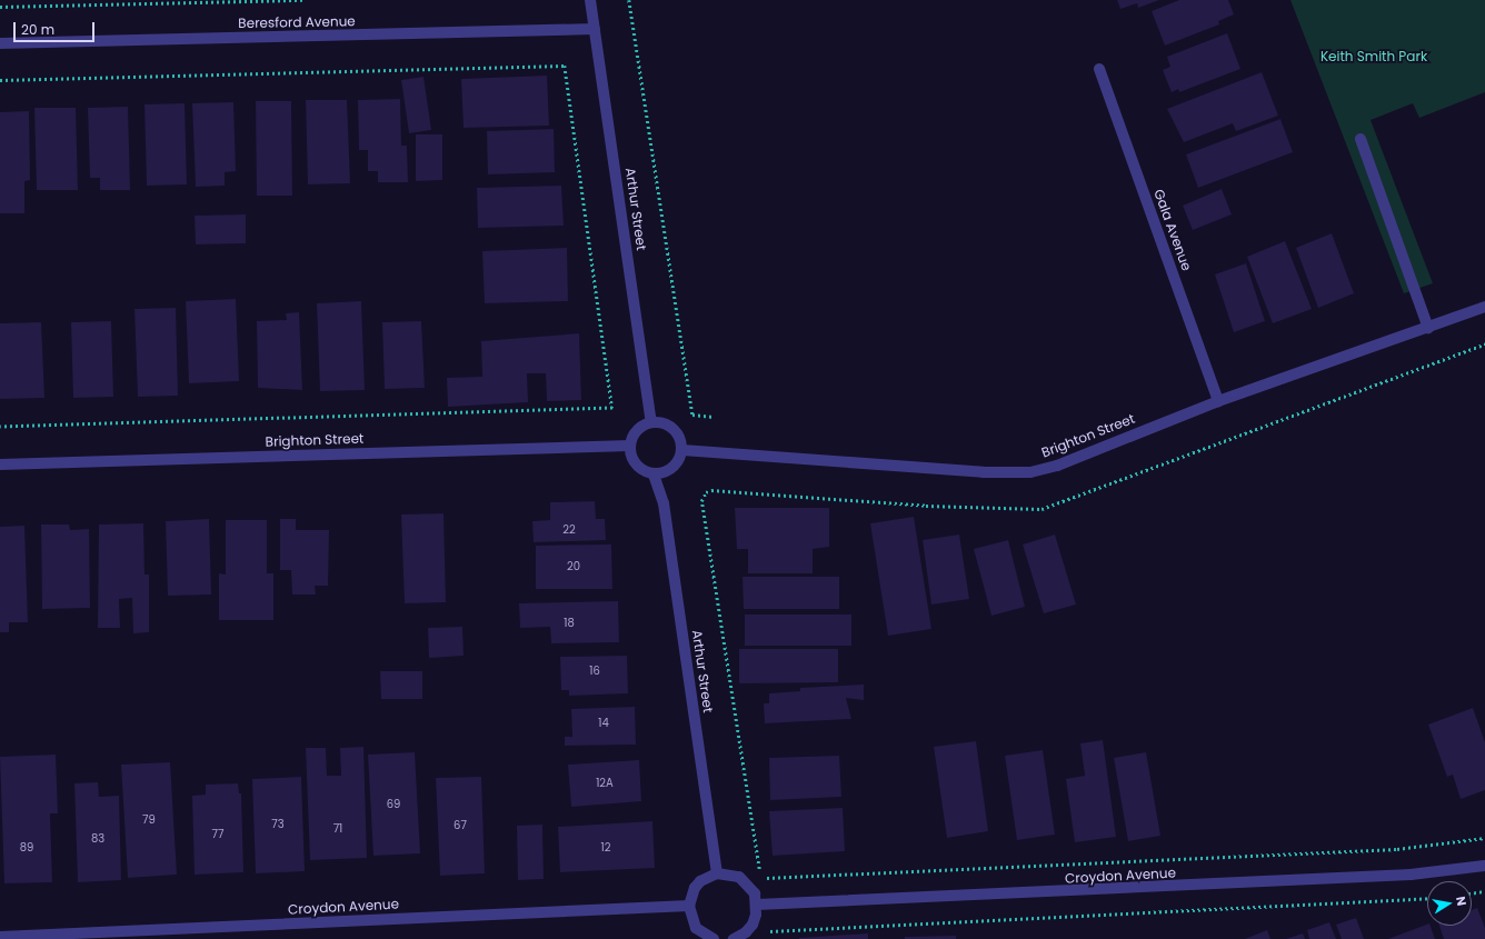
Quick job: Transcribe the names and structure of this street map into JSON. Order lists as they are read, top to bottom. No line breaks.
{"streets":{"street":["Beresford Avenue","Arthur Street","Gala Avenue","Brighton Street","Croydon Avenue"]},"crossings":[["Beresford Avenue","Arthur Street"],["Arthur Street","Brighton Street"],["Gala Avenue","Brighton Street"]],"parks":["Keith Smith Park"],"house_numbers":["22","20","18","16","14","12A","69","79","73","67","71","77","83","89","12"],"scale_bar":"20 m","north":"right"}
